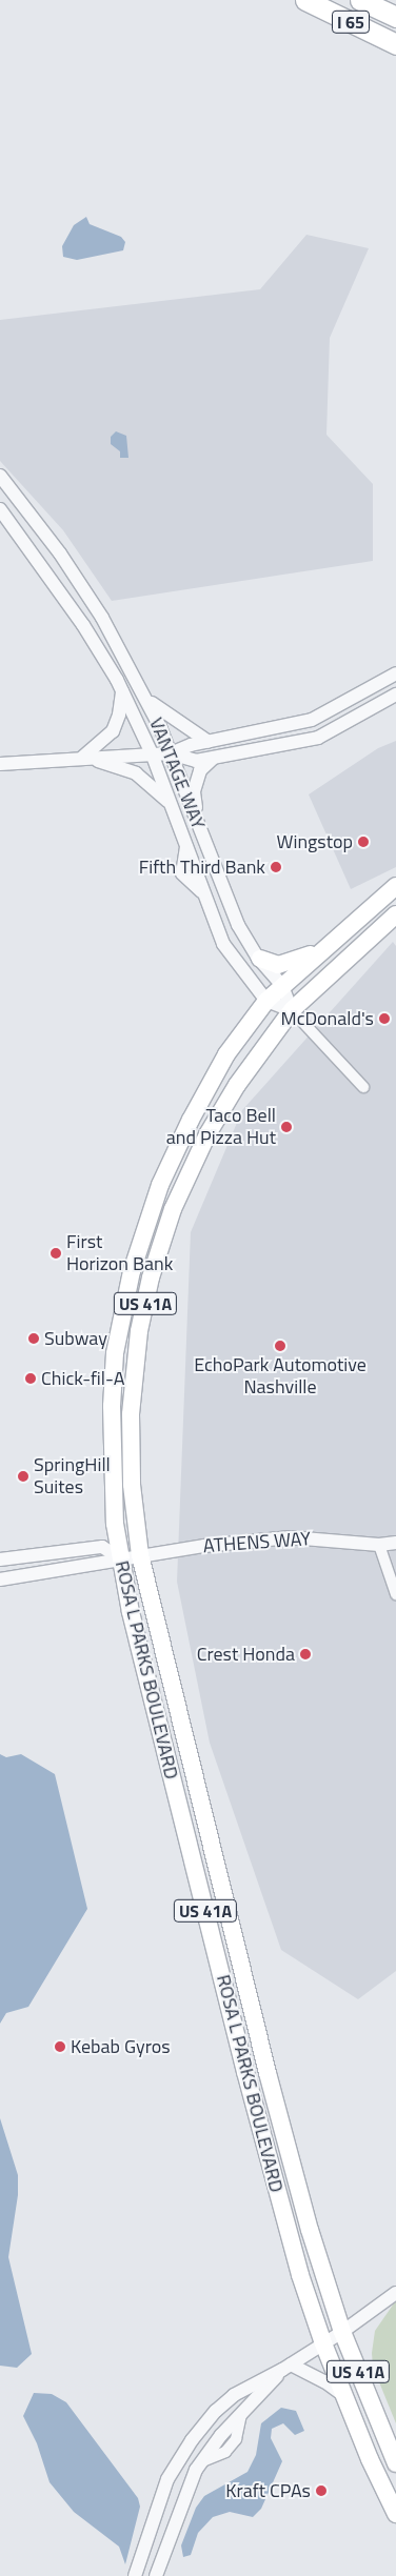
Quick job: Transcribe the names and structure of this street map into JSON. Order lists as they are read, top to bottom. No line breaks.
{"streets":{"highway":["I 65"],"main road":["US 41A","ROSA L PARKS BOULEVARD"],"street":["VANTAGE WAY","ATHENS WAY"]},"crossings":[["VANTAGE WAY","ROSA L PARKS BOULEVARD"],["ATHENS WAY","ROSA L PARKS BOULEVARD"]],"places":["Wingstop","Fifth Third Bank","McDonald's","Taco Bell and Pizza Hut","First Horizon Bank","Subway","EchoPark Automotive Nashville","Chick-fil-A","SpringHill Suites","Crest Honda","Kebab Gyros","Kraft CPAs"]}
